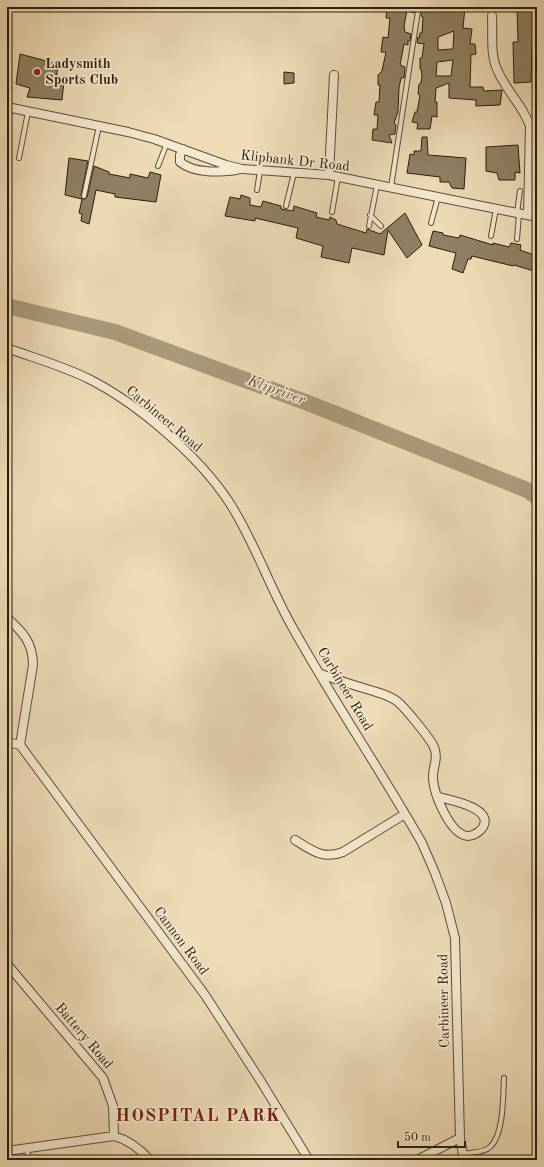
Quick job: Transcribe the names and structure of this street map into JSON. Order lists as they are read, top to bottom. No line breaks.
{"streets":{"street":["Klipbank Dr Road","Carbineer Road","Cannon Road","Battery Road"]},"districts":["HOSPITAL PARK"],"water":["Klipriver"],"places":["Ladysmith Sports Club"],"scale_bar":"50 m"}
